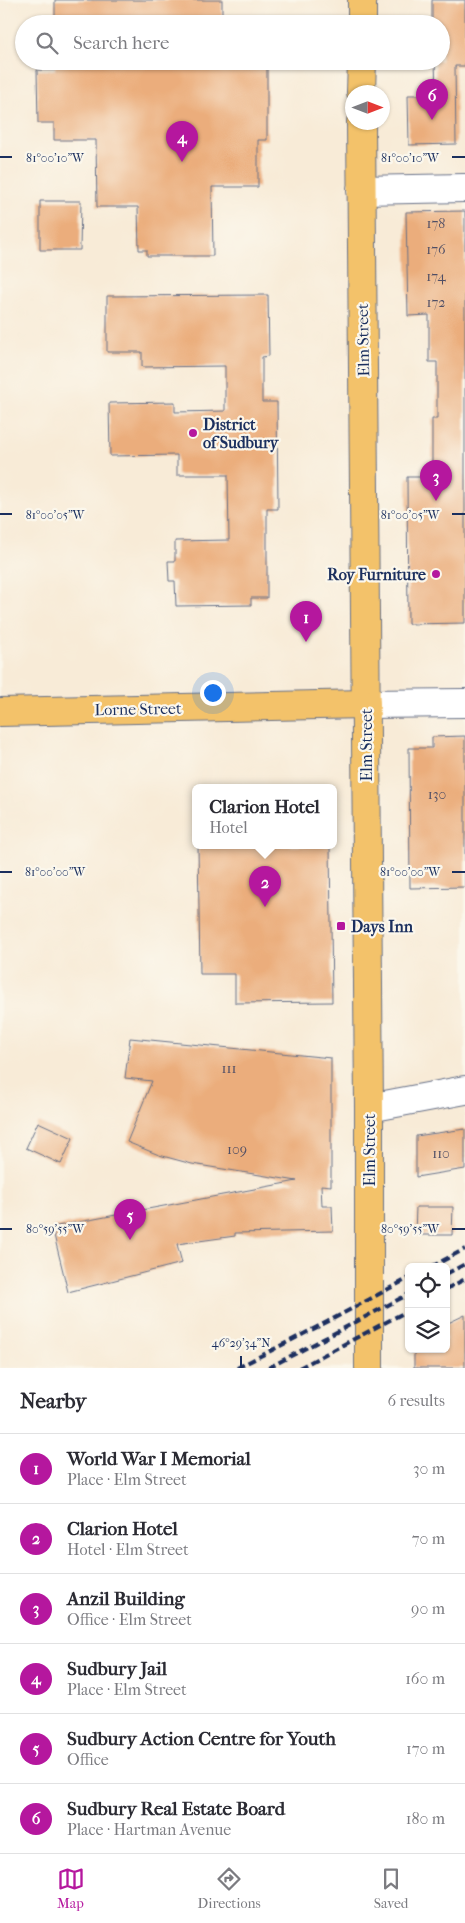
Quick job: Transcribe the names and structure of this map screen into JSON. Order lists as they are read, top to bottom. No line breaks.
{"streets":{"main road":["Elm Street","Lorne Street"]},"crossings":[["Elm Street","Lorne Street"]],"places":{"other":["District of Sudbury","Roy Furniture"],"transit":["Days Inn"]},"house_numbers":["178","176","174","172","130","111","109","110"],"north":"right","page":{"search":"Search here","pins":["6","4","3","1","2","5"],"popup":["Clarion Hotel","Hotel"],"heading":["Nearby","6 results"],"list":[{"mark":"1","name":"World War I Memorial","note":"Place · Elm Street","value":"30 m"},{"mark":"2","name":"Clarion Hotel","note":"Hotel · Elm Street","value":"70 m"},{"mark":"3","name":"Anzil Building","note":"Office · Elm Street","value":"90 m"},{"mark":"4","name":"Sudbury Jail","note":"Place · Elm Street","value":"160 m"},{"mark":"5","name":"Sudbury Action Centre for Youth","note":"Office","value":"170 m"},{"mark":"6","name":"Sudbury Real Estate Board","note":"Place · Hartman Avenue","value":"180 m"}],"nav":["Map","Directions","Saved"]},"coordinates":["81°00'10\"W","81°00'05\"W","81°00'00\"W","80°59'55\"W","46°29'34\"N"]}
